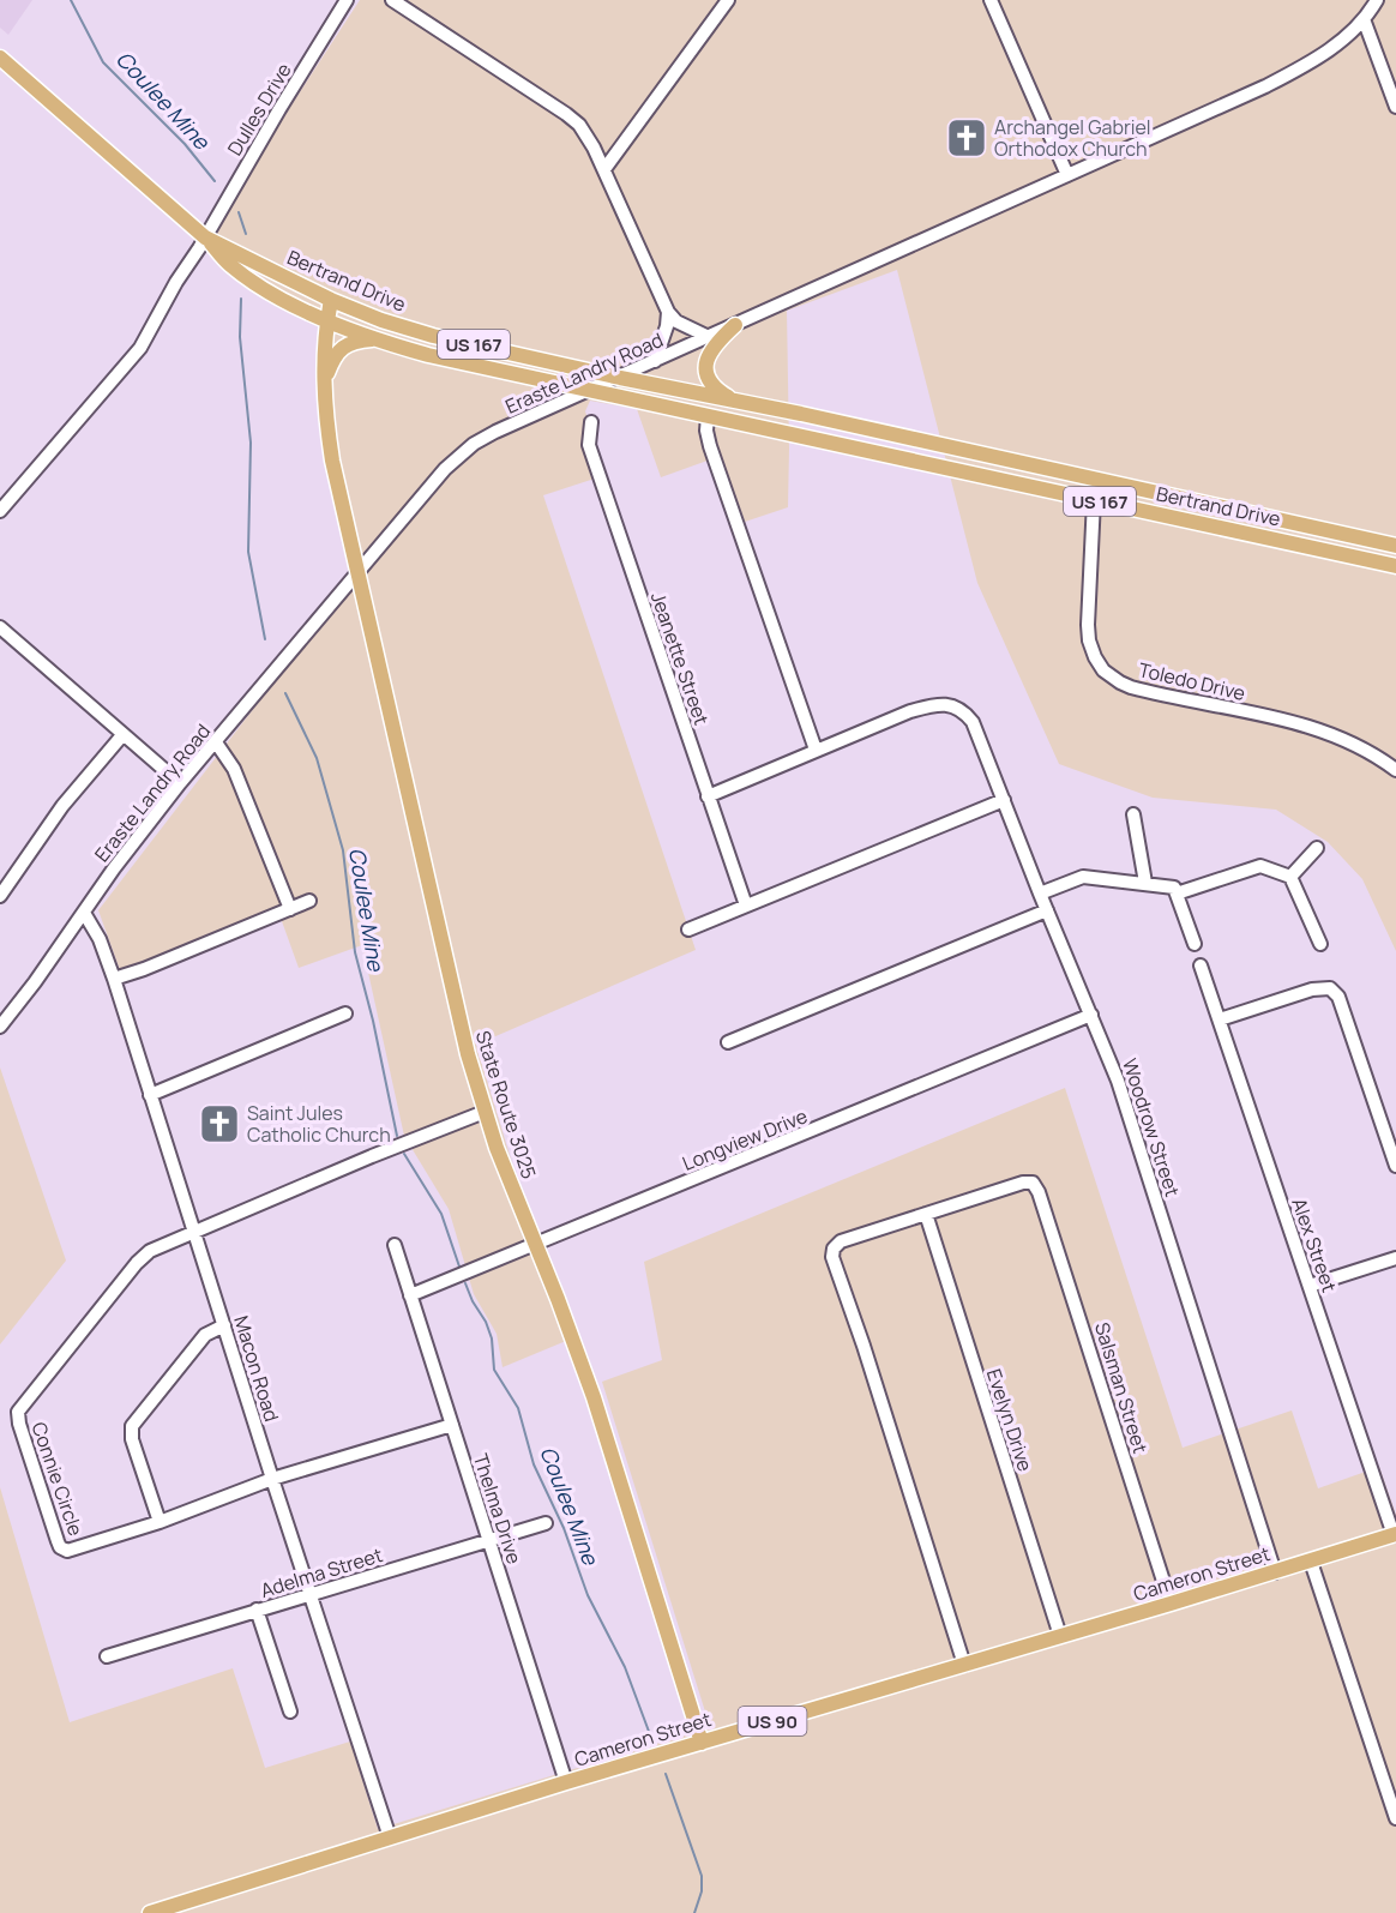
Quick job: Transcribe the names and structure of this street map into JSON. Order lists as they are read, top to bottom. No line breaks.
{"streets":{"main road":["Bertrand Drive","US 167","State Route 3025","Cameron Street","US 90"],"street":["Dulles Drive","Eraste Landry Road","Jeanette Street","Toledo Drive","Woodrow Street","Longview Drive","Alex Street","Macon Road","Salsman Street","Evelyn Drive","Connie Circle","Thelma Drive","Adelma Street"]},"crossings":[["Dulles Drive","Bertrand Drive"],["Bertrand Drive","Eraste Landry Road"],["Bertrand Drive","Toledo Drive"],["Bertrand Drive","State Route 3025"],["Eraste Landry Road","State Route 3025"],["Eraste Landry Road","Macon Road"],["State Route 3025","Longview Drive"],["State Route 3025","Cameron Street"],["Woodrow Street","Longview Drive"],["Woodrow Street","Cameron Street"],["Longview Drive","Thelma Drive"],["Alex Street","Cameron Street"],["Macon Road","Connie Circle"],["Macon Road","Adelma Street"],["Macon Road","Cameron Street"],["Salsman Street","Evelyn Drive"],["Salsman Street","Cameron Street"],["Evelyn Drive","Cameron Street"],["Connie Circle","Thelma Drive"],["Thelma Drive","Adelma Street"],["Thelma Drive","Cameron Street"]],"water":["Coulee Mine"],"places":{"church":["Archangel Gabriel Orthodox Church","Saint Jules Catholic Church"]}}
